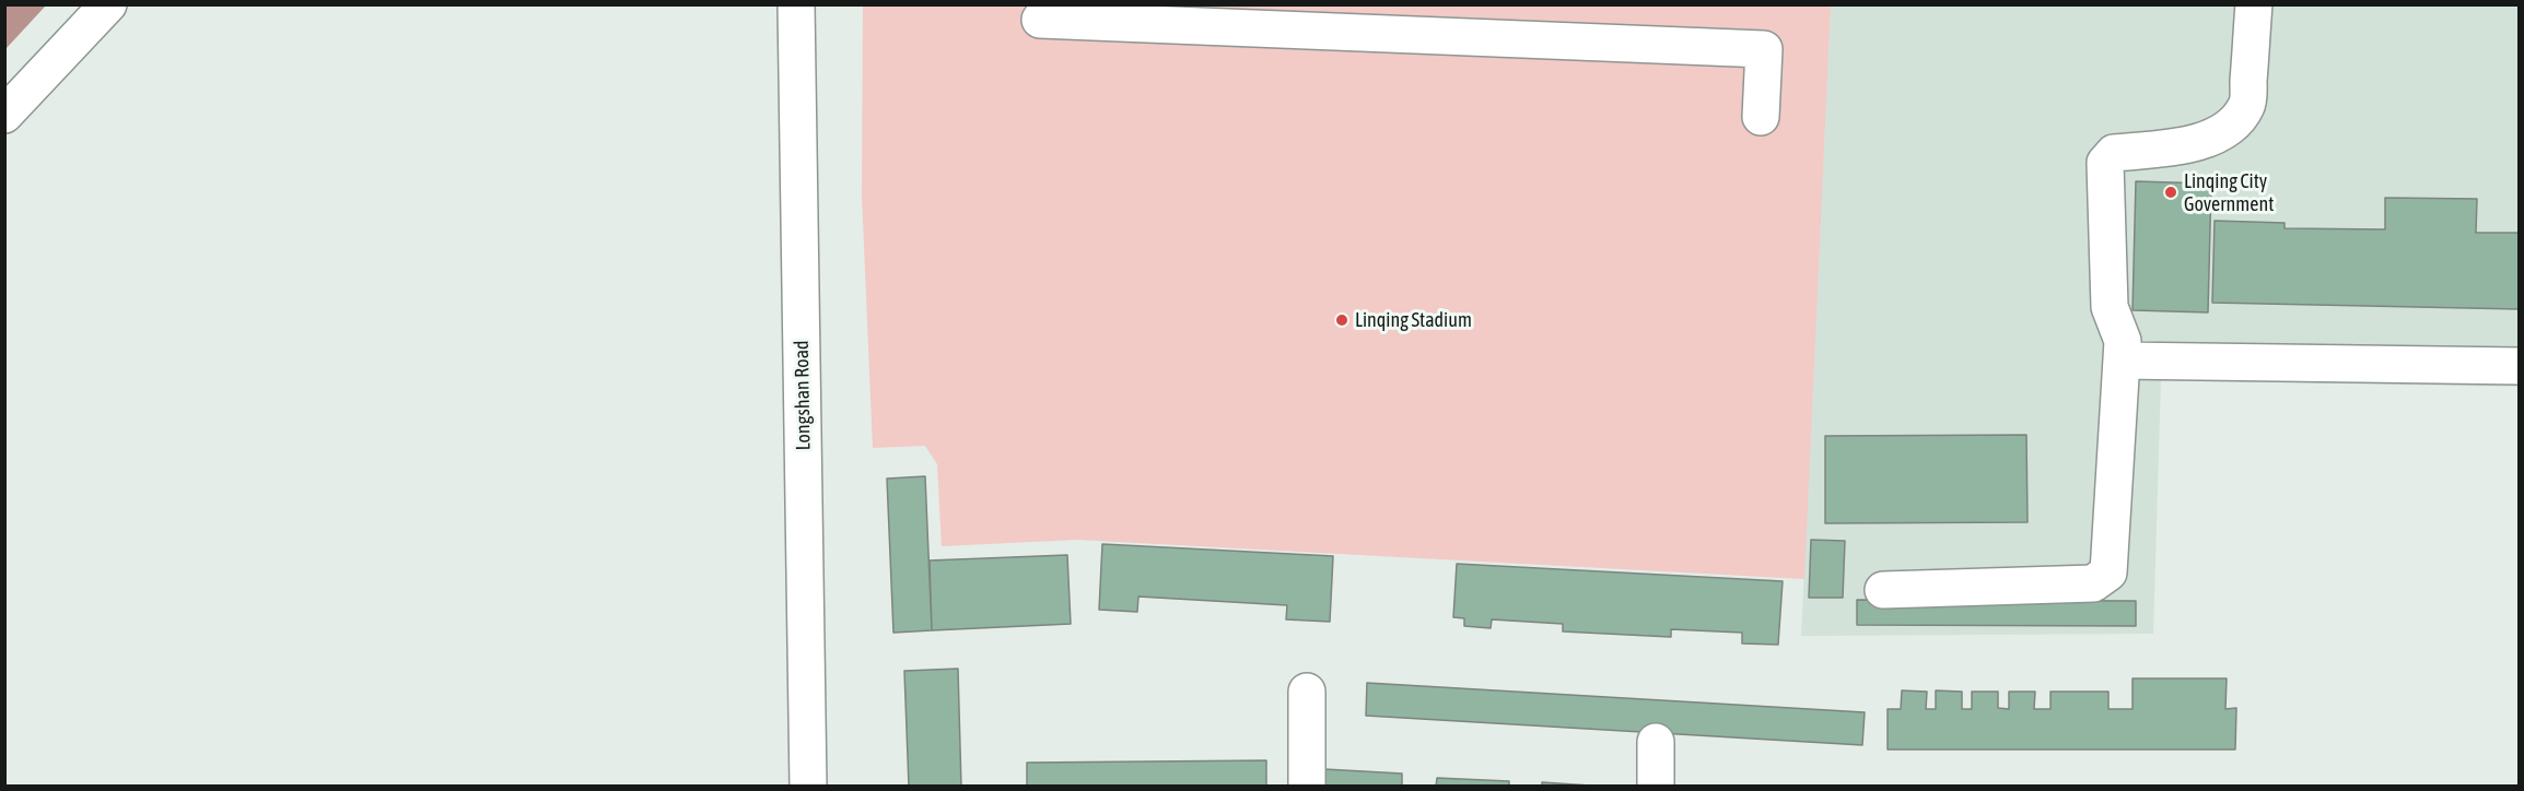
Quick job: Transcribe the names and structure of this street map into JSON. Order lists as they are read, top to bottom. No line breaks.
{"streets":{"street":["Longshan Road"]},"places":["Linqing City Government","Linqing Stadium"]}
